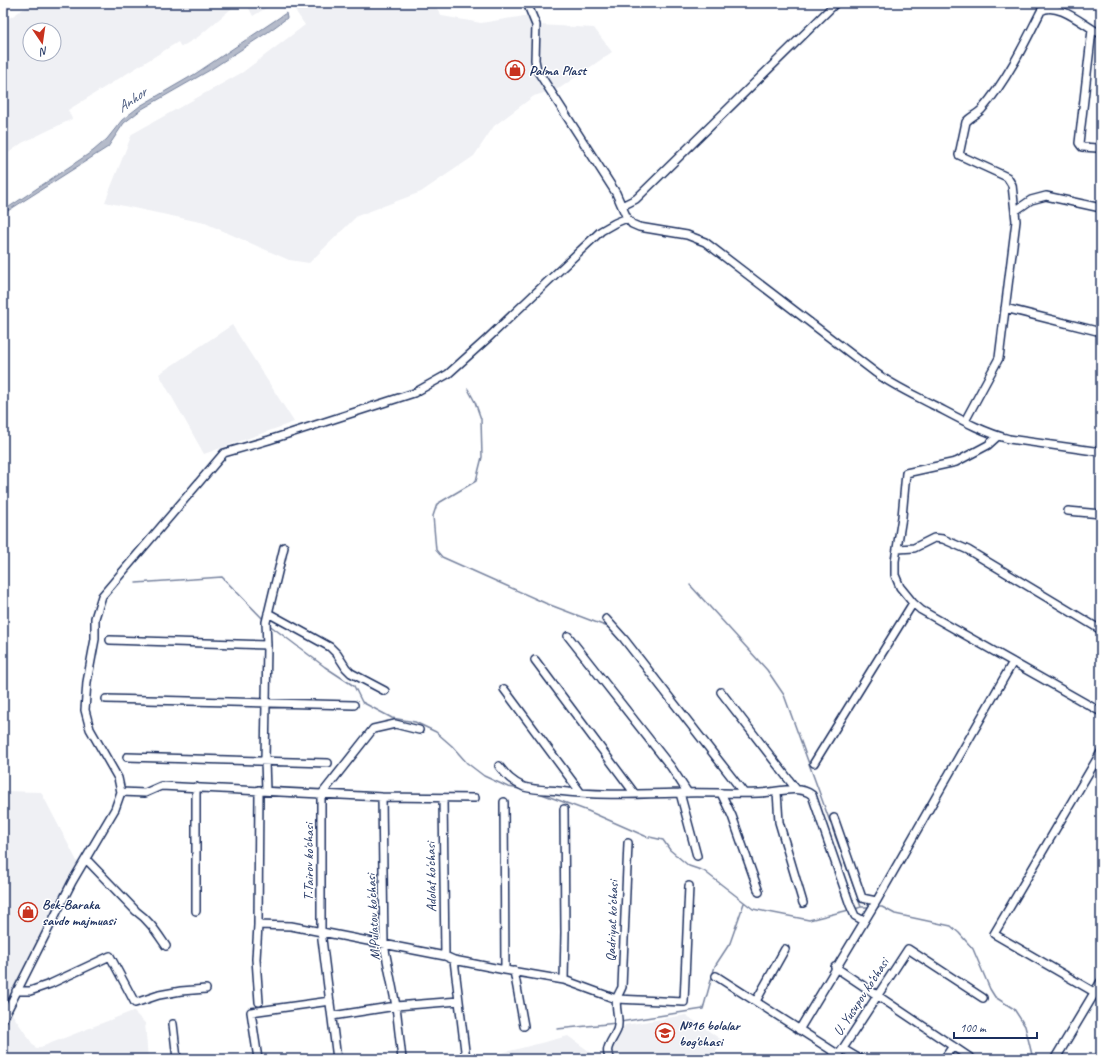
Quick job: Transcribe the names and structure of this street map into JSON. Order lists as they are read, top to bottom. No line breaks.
{"streets":{"street":["T.Tairov ko'chasi","Adolat ko'chasi","M.Pulatov ko'chasi","Qadriyat ko'chasi","U. Yusupov ko‘chasi"]},"water":["Anhor"],"places":{"shop":["Palma Plast","Bek-Baraka savdo majmuasi"],"school or university":["№16 bolalar bog'chasi"]},"scale_bar":"100 m","north":"bottom"}
